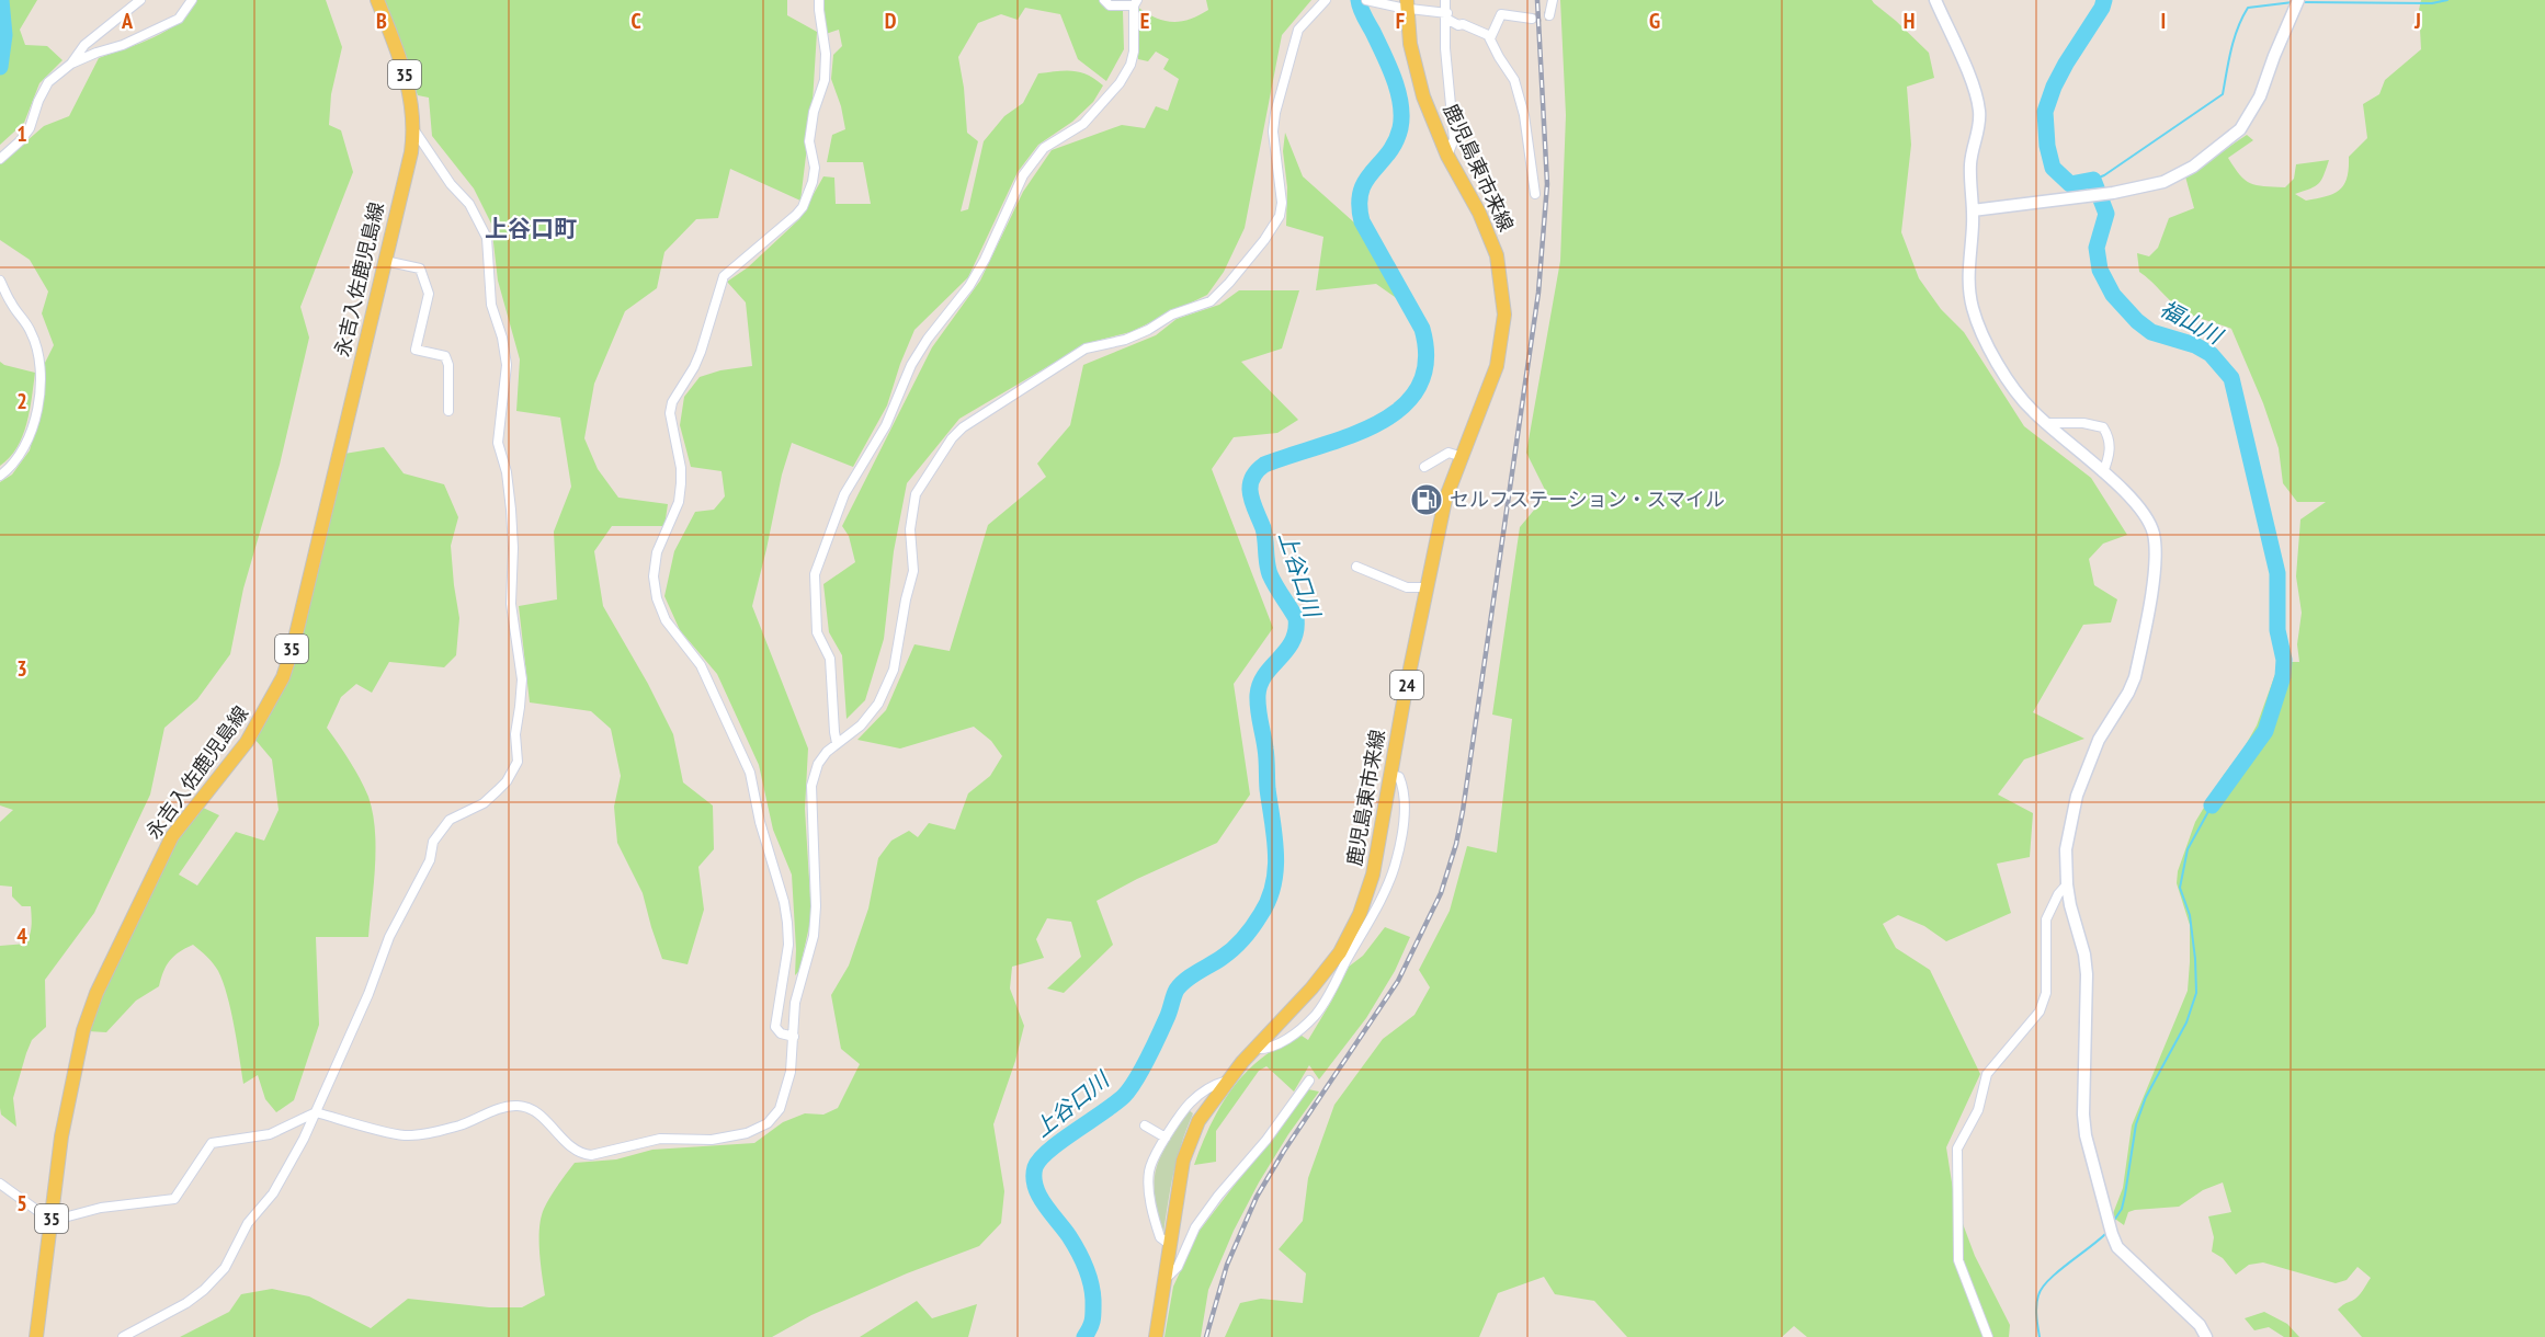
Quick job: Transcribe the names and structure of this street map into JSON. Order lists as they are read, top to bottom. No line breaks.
{"streets":{"main road":["35","鹿児島東市来線","永吉入佐鹿児島線","24"]},"districts":["上谷口町"],"water":["福山川","上谷口川"],"places":{"fuel station":["セルフステーション・スマイル"]},"grid":{"columns":["A","B","C","D","E","F","G","H","I","J"],"rows":["1","2","3","4","5"]}}
